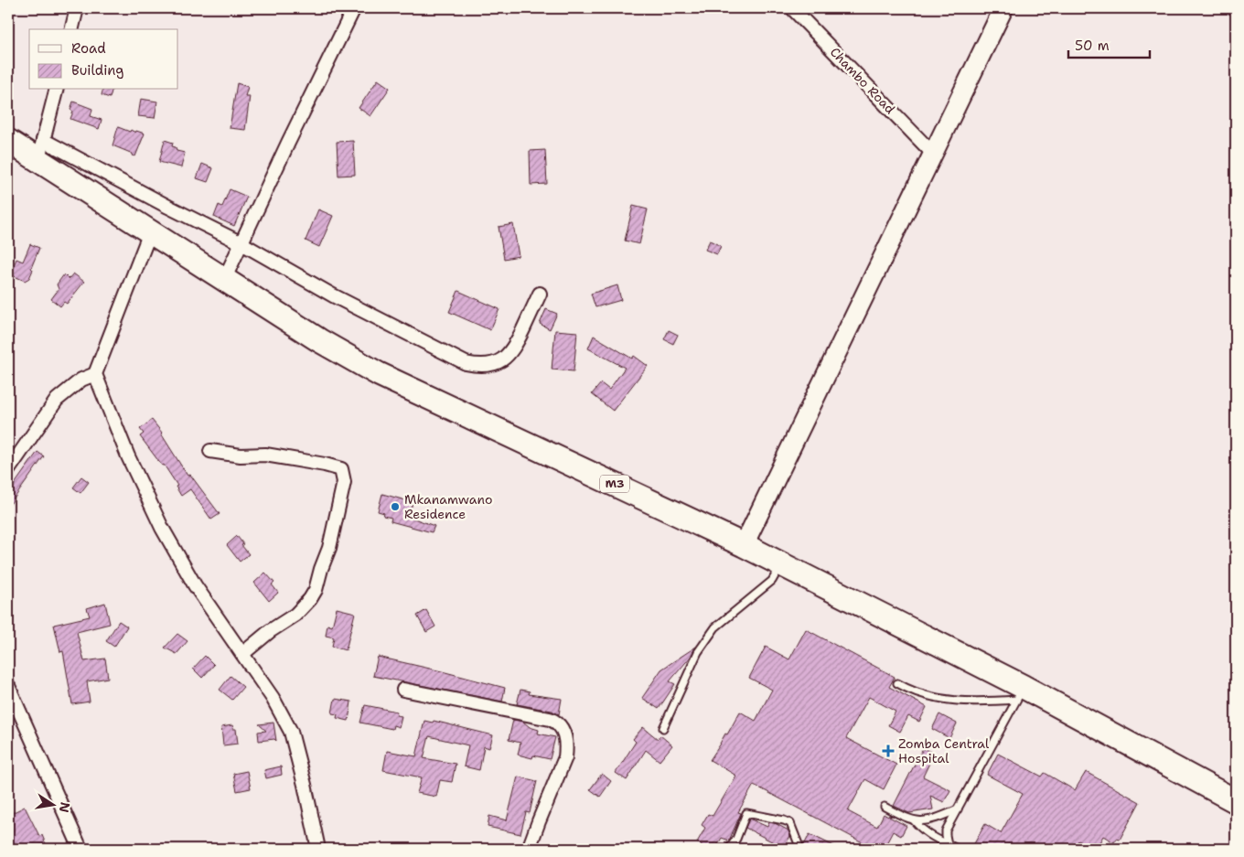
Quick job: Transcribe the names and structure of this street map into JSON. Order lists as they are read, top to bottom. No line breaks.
{"streets":{"highway":["M3"],"street":["Chambo Road"]},"places":{"other":["Mkanamwano Residence"],"health":["Zomba Central Hospital"]},"legend":["Road","Building"],"scale_bar":"50 m","north":"right"}
